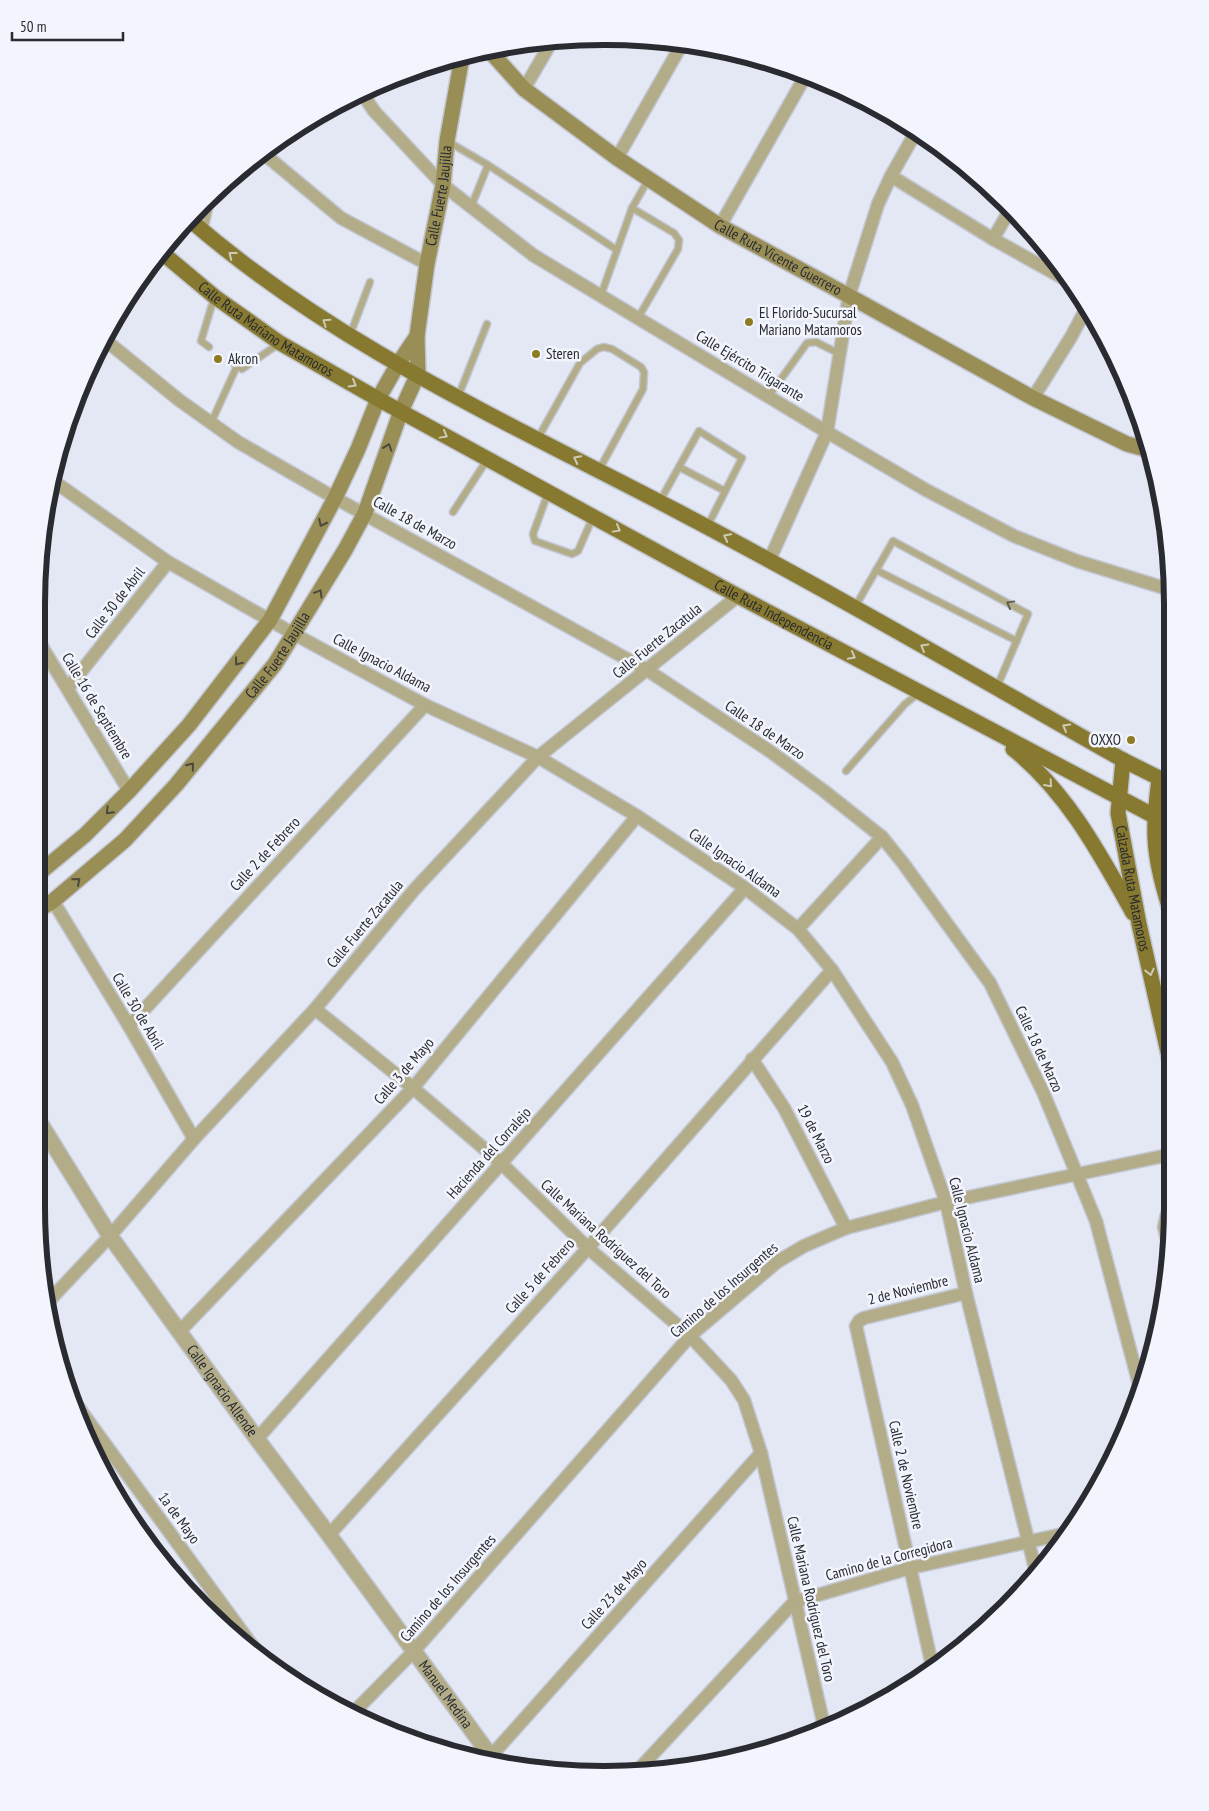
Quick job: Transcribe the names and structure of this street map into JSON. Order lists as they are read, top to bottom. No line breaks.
{"streets":{"main road":["Calle Fuerte Jaujilla","Calle Ruta Vicente Guerrero","Calle Ruta Mariano Matamoros","Calle Ruta Independencia","Calzada Ruta Matamoros"],"street":["Calle Ejército Trigarante","Calle 18 de Marzo","Calle 30 de Abril","Calle Fuerte Zacatula","Calle Ignacio Aldama","Calle 16 de Septiembre","Calle 2 de Febrero","Calle 3 de Mayo","19 de Marzo","Hacienda del Corralejo","Calle Mariana Rodríguez del Toro","Calle 5 de Febrero","Camino de los Insurgentes","2 de Noviembre","Calle Ignacio Allende","Calle 2 de Noviembre","1a de Mayo","Camino de la Corregidora","Calle 23 de Mayo","Manuel Medina"]},"crossings":[["Calle Fuerte Jaujilla","Calle Ruta Mariano Matamoros"],["Calle Fuerte Jaujilla","Calle Ejército Trigarante"],["Calle Fuerte Jaujilla","Calle 18 de Marzo"],["Calle Fuerte Jaujilla","Calle 30 de Abril"],["Calle Fuerte Jaujilla","Calle Ruta Independencia"],["Calle Fuerte Jaujilla","Calle Ignacio Aldama"],["Calle Fuerte Jaujilla","Calle 16 de Septiembre"],["Calle Ruta Mariano Matamoros","Calle Ruta Independencia"],["Calle 18 de Marzo","Calle Fuerte Zacatula"],["Calle 18 de Marzo","Camino de los Insurgentes"],["Calle 30 de Abril","Calle Fuerte Zacatula"],["Calle 30 de Abril","Calle Ignacio Aldama"],["Calle 30 de Abril","Calle 16 de Septiembre"],["Calle 30 de Abril","Calle 2 de Febrero"],["Calle Ruta Independencia","Calle Fuerte Zacatula"],["Calle Ruta Independencia","Calzada Ruta Matamoros"],["Calle Fuerte Zacatula","Calle Ignacio Aldama"],["Calle Fuerte Zacatula","Calle Mariana Rodríguez del Toro"],["Calle Fuerte Zacatula","Calle Ignacio Allende"],["Calle Ignacio Aldama","Calle 2 de Febrero"],["Calle Ignacio Aldama","Calle 3 de Mayo"],["Calle Ignacio Aldama","Hacienda del Corralejo"],["Calle Ignacio Aldama","Calle 5 de Febrero"],["Calle Ignacio Aldama","Camino de los Insurgentes"],["Calle Ignacio Aldama","2 de Noviembre"],["Calle Ignacio Aldama","Camino de la Corregidora"],["Calle 3 de Mayo","Calle Mariana Rodríguez del Toro"],["Calle 3 de Mayo","Calle Ignacio Allende"],["19 de Marzo","Calle 5 de Febrero"],["19 de Marzo","Camino de los Insurgentes"],["Hacienda del Corralejo","Calle Mariana Rodríguez del Toro"],["Hacienda del Corralejo","Calle Ignacio Allende"],["Calle Mariana Rodríguez del Toro","Calle 5 de Febrero"],["Calle Mariana Rodríguez del Toro","Camino de los Insurgentes"],["Calle Mariana Rodríguez del Toro","Camino de la Corregidora"],["Calle Mariana Rodríguez del Toro","Calle 23 de Mayo"],["Calle 5 de Febrero","Calle Ignacio Allende"],["Camino de los Insurgentes","Calle Ignacio Allende"],["Camino de los Insurgentes","Manuel Medina"],["2 de Noviembre","Calle 2 de Noviembre"],["Calle Ignacio Allende","Manuel Medina"],["Calle 2 de Noviembre","Camino de la Corregidora"]],"places":["El Florido-Sucursal Mariano Matamoros","Steren","Akron","OXXO"],"scale_bar":"50 m"}
